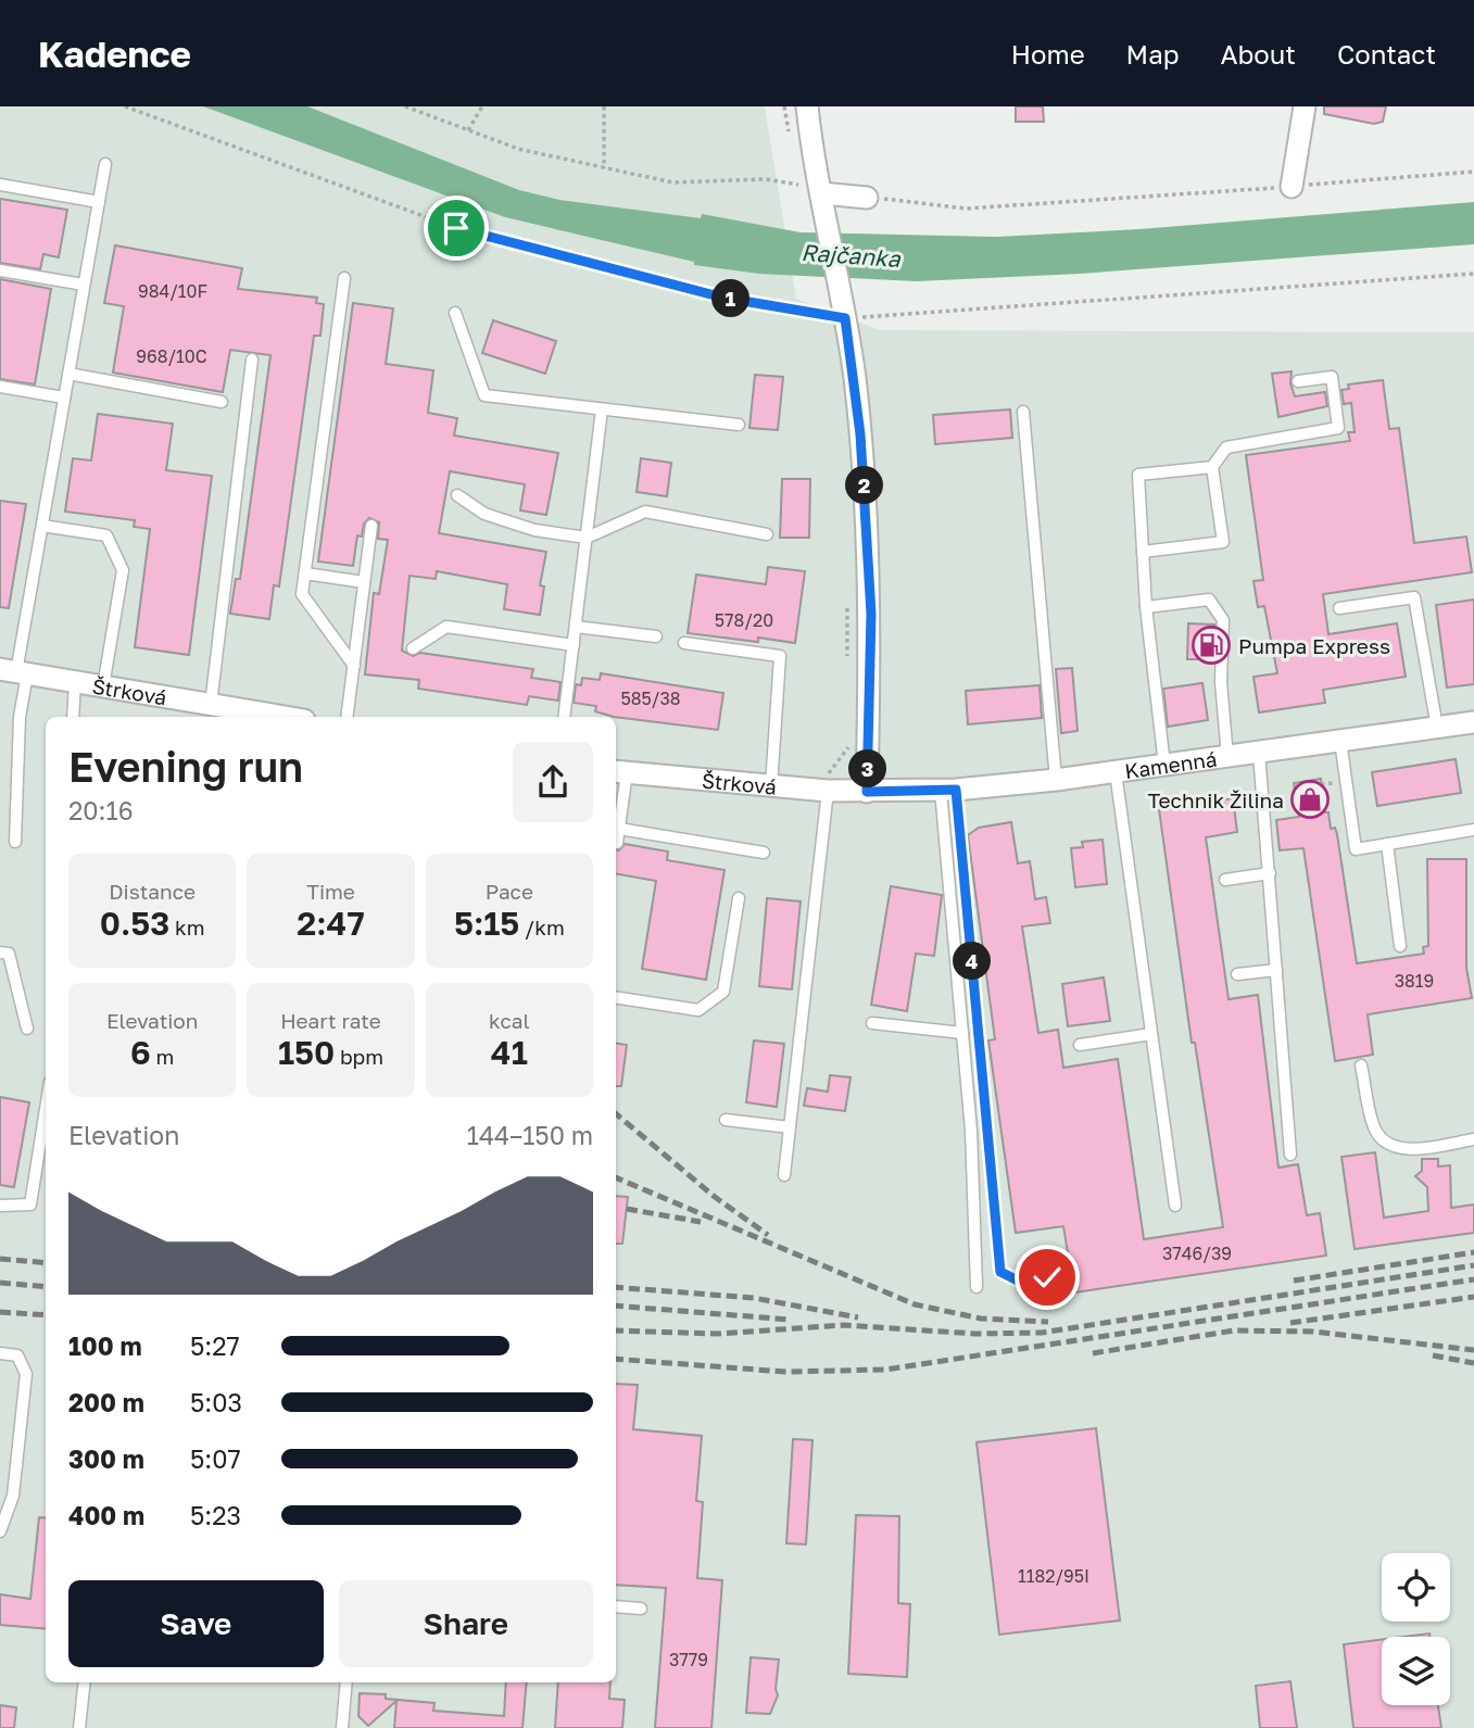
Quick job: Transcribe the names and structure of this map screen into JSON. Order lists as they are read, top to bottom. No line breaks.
{"streets":{"street":["Štrková","Kamenná"]},"crossings":[["Štrková","Kamenná"]],"water":["Rajčanka"],"places":{"fuel station":["Pumpa Express"],"shop":["Technik Žilina"]},"house_numbers":["984/10F","968/10C","578/20","585/38","3819","3746/39","1182/95I","3779"],"page":{"header":"Kadence","nav":["Home","Map","About","Contact"],"pins":["1","2","3","4"],"heading":["Evening run","20:16"],"stats":[["Distance","0.53 km"],["Time","2:47"],["Pace","5:15 /km"],["Elevation","6 m"],["Heart rate","150 bpm"],["kcal","41"]],"chart":["Elevation","144–150 m"],"list":[{"name":"100 m","note":"5:27"},{"name":"200 m","note":"5:03"},{"name":"300 m","note":"5:07"},{"name":"400 m","note":"5:23"}],"buttons":["Save","Share"]}}
